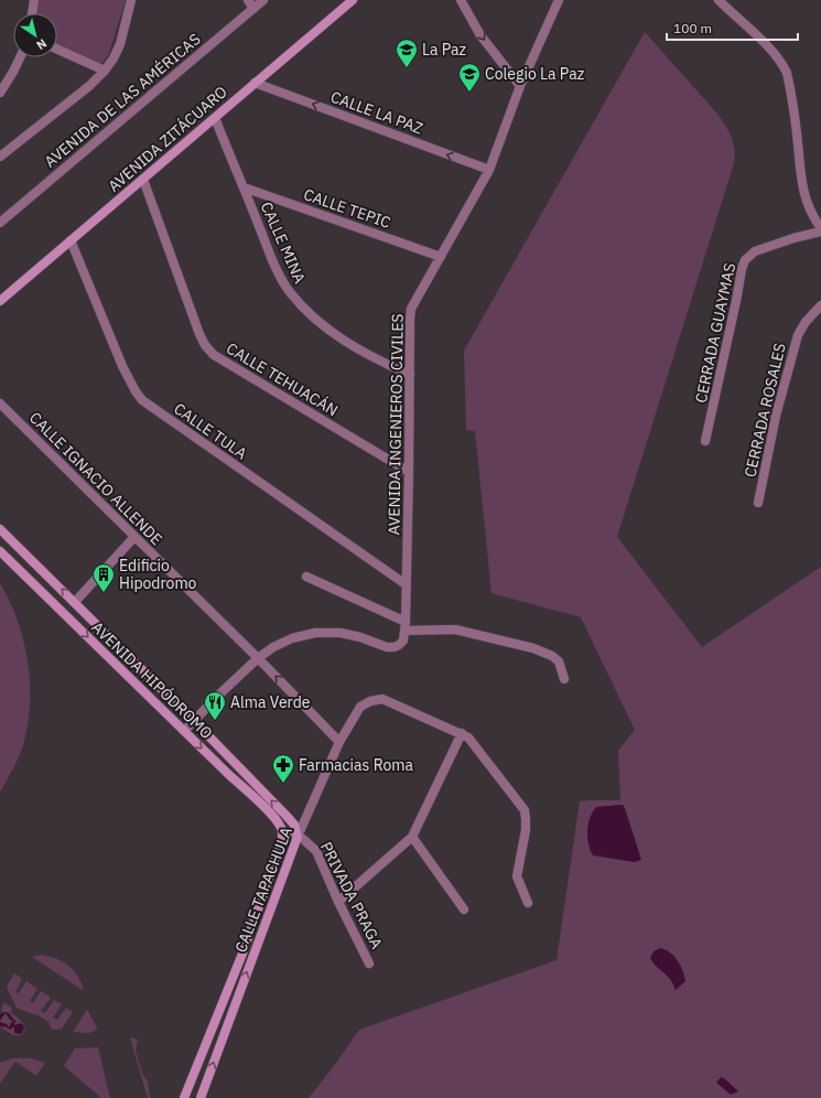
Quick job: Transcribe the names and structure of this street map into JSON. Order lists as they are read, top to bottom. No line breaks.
{"streets":{"main road":["AVENIDA ZITÁCUARO","AVENIDA HIPÓDROMO","CALLE TAPACHULA"],"street":["AVENIDA DE LAS AMÉRICAS","CALLE LA PAZ","CALLE TEPIC","CALLE MINA","CERRADA GUAYMAS","CALLE TEHUACÁN","CERRADA ROSALES","AVENIDA INGENIEROS CIVILES","CALLE TULA","CALLE IGNACIO ALLENDE","PRIVADA PRAGA"]},"crossings":[["CALLE LA PAZ","AVENIDA ZITÁCUARO"],["CALLE LA PAZ","AVENIDA INGENIEROS CIVILES"],["AVENIDA ZITÁCUARO","CALLE MINA"],["AVENIDA ZITÁCUARO","CALLE TEHUACÁN"],["AVENIDA ZITÁCUARO","CALLE TULA"],["CALLE TEPIC","CALLE MINA"],["CALLE TEPIC","AVENIDA INGENIEROS CIVILES"],["CALLE MINA","AVENIDA INGENIEROS CIVILES"],["CALLE TEHUACÁN","AVENIDA INGENIEROS CIVILES"],["AVENIDA INGENIEROS CIVILES","CALLE TULA"],["AVENIDA INGENIEROS CIVILES","CALLE IGNACIO ALLENDE"],["CALLE IGNACIO ALLENDE","CALLE TAPACHULA"],["AVENIDA HIPÓDROMO","CALLE TAPACHULA"],["AVENIDA HIPÓDROMO","PRIVADA PRAGA"],["CALLE TAPACHULA","PRIVADA PRAGA"]],"one_way":["CALLE LA PAZ"],"places":{"school or university":["La Paz","Colegio La Paz"],"building":["Edificio Hipodromo"],"restaurant":["Alma Verde"],"pharmacy":["Farmacias Roma"]},"scale_bar":"100 m","north":"bottom right"}
